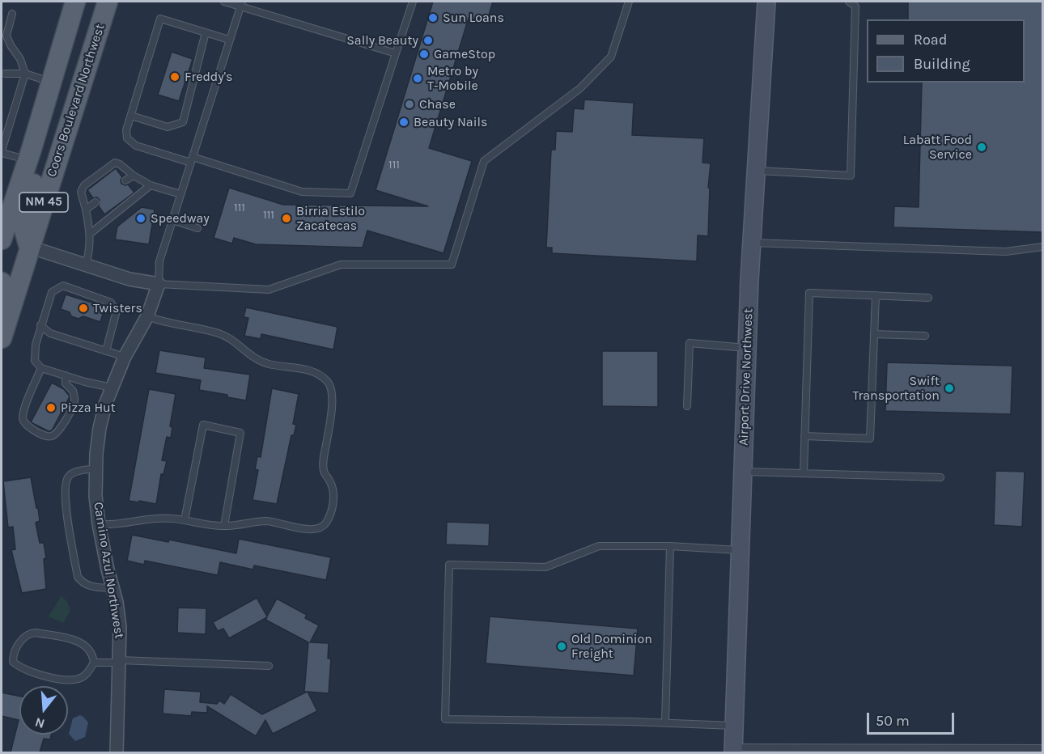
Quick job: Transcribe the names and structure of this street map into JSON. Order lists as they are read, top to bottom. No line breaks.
{"streets":{"main road":["Coors Boulevard Northwest","NM 45"],"street":["Airport Drive Northwest","Camino Azul Northwest"]},"places":["Sun Loans","Sally Beauty","GameStop","Freddy's","Metro by T-Mobile","Chase","Beauty Nails","Labatt Food Service","Speedway","Birria Estilo Zacatecas","Twisters","Swift Transportation","Pizza Hut","Old Dominion Freight"],"house_numbers":["111","111","111"],"legend":["Road","Building"],"scale_bar":"50 m","north":"bottom"}
